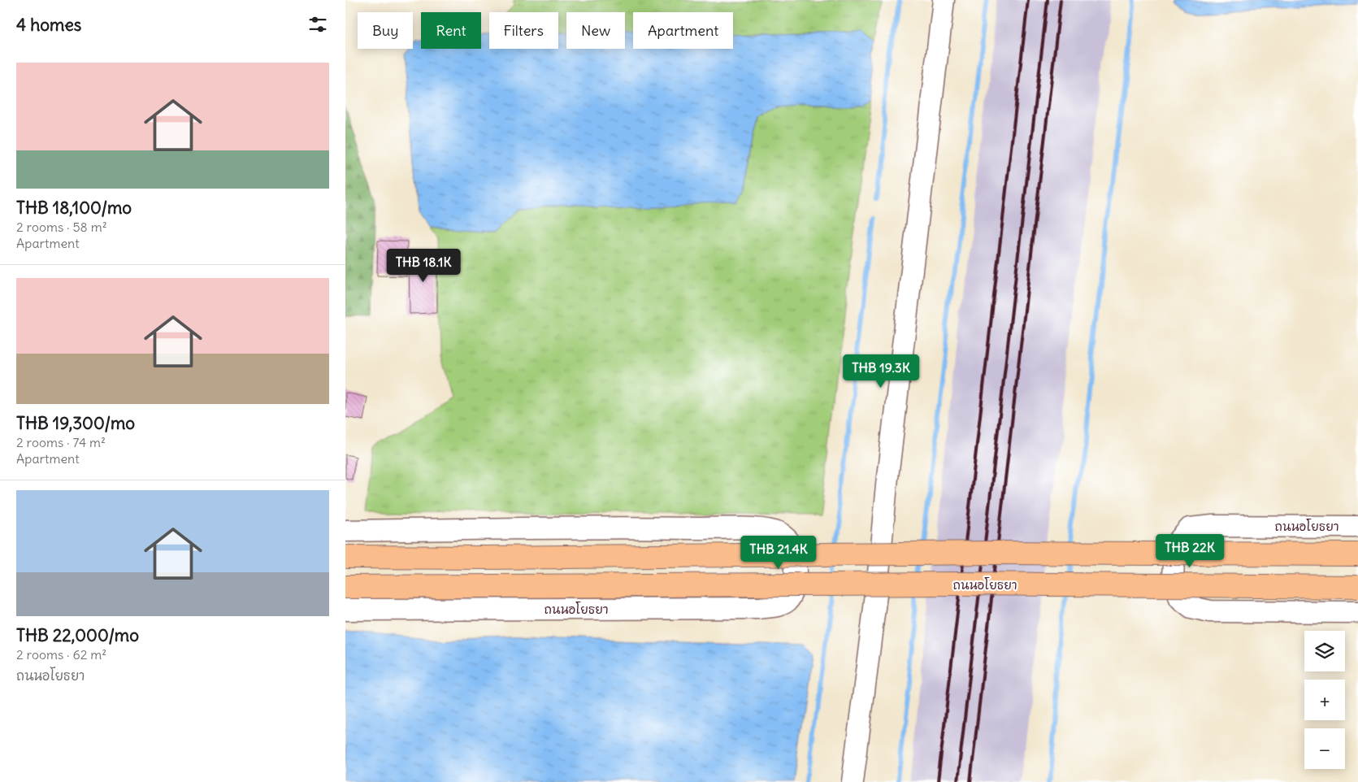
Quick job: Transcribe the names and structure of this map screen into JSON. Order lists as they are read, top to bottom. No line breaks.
{"streets":{"main road":["ถนนอโยธยา"]},"page":{"heading":"4 homes","chip":["Buy","Rent","Filters","New","Apartment"],"list":[{"name":"THB 18,100/mo","note":"2 rooms · 58 m² · Apartment"},{"name":"THB 19,300/mo","note":"2 rooms · 74 m² · Apartment"},{"name":"THB 22,000/mo","note":"2 rooms · 62 m² · ถนนอโยธยา"}],"price":["THB 18.1K","THB 19.3K","THB 22K","THB 21.4K"],"map_buttons":["+","−"]}}
